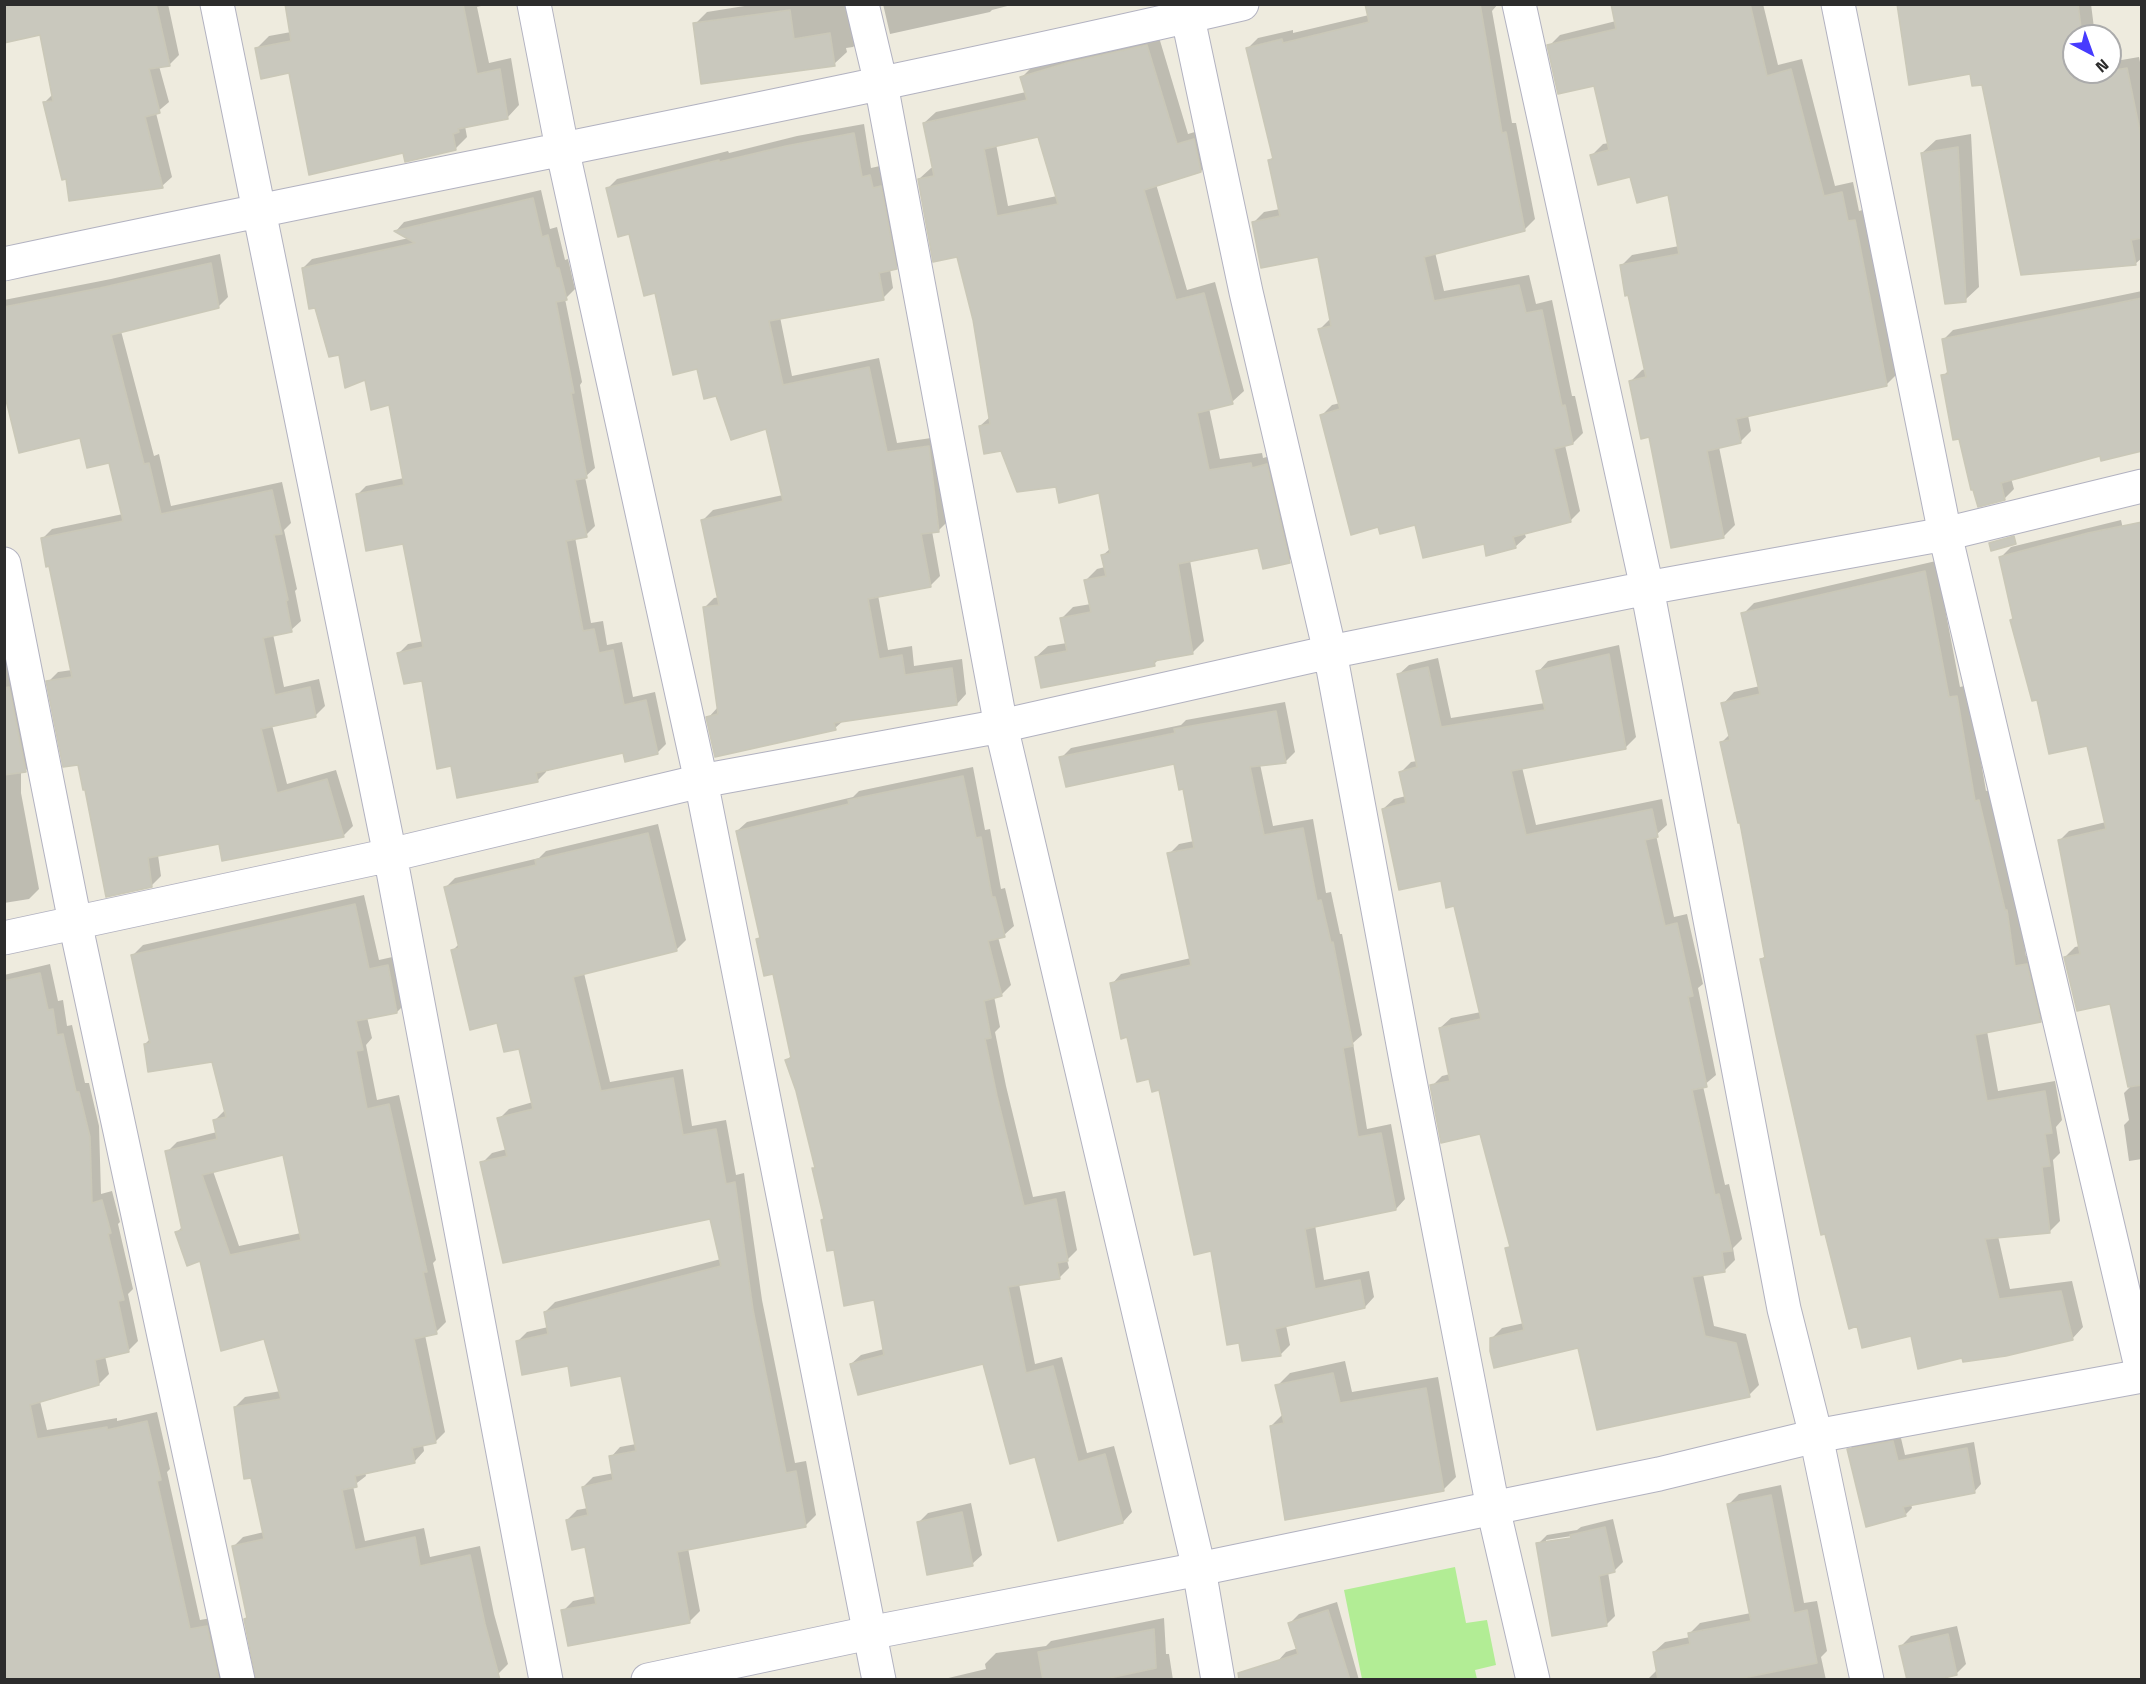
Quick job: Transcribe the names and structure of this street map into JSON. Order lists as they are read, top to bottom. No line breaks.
{"north":"bottom right"}
